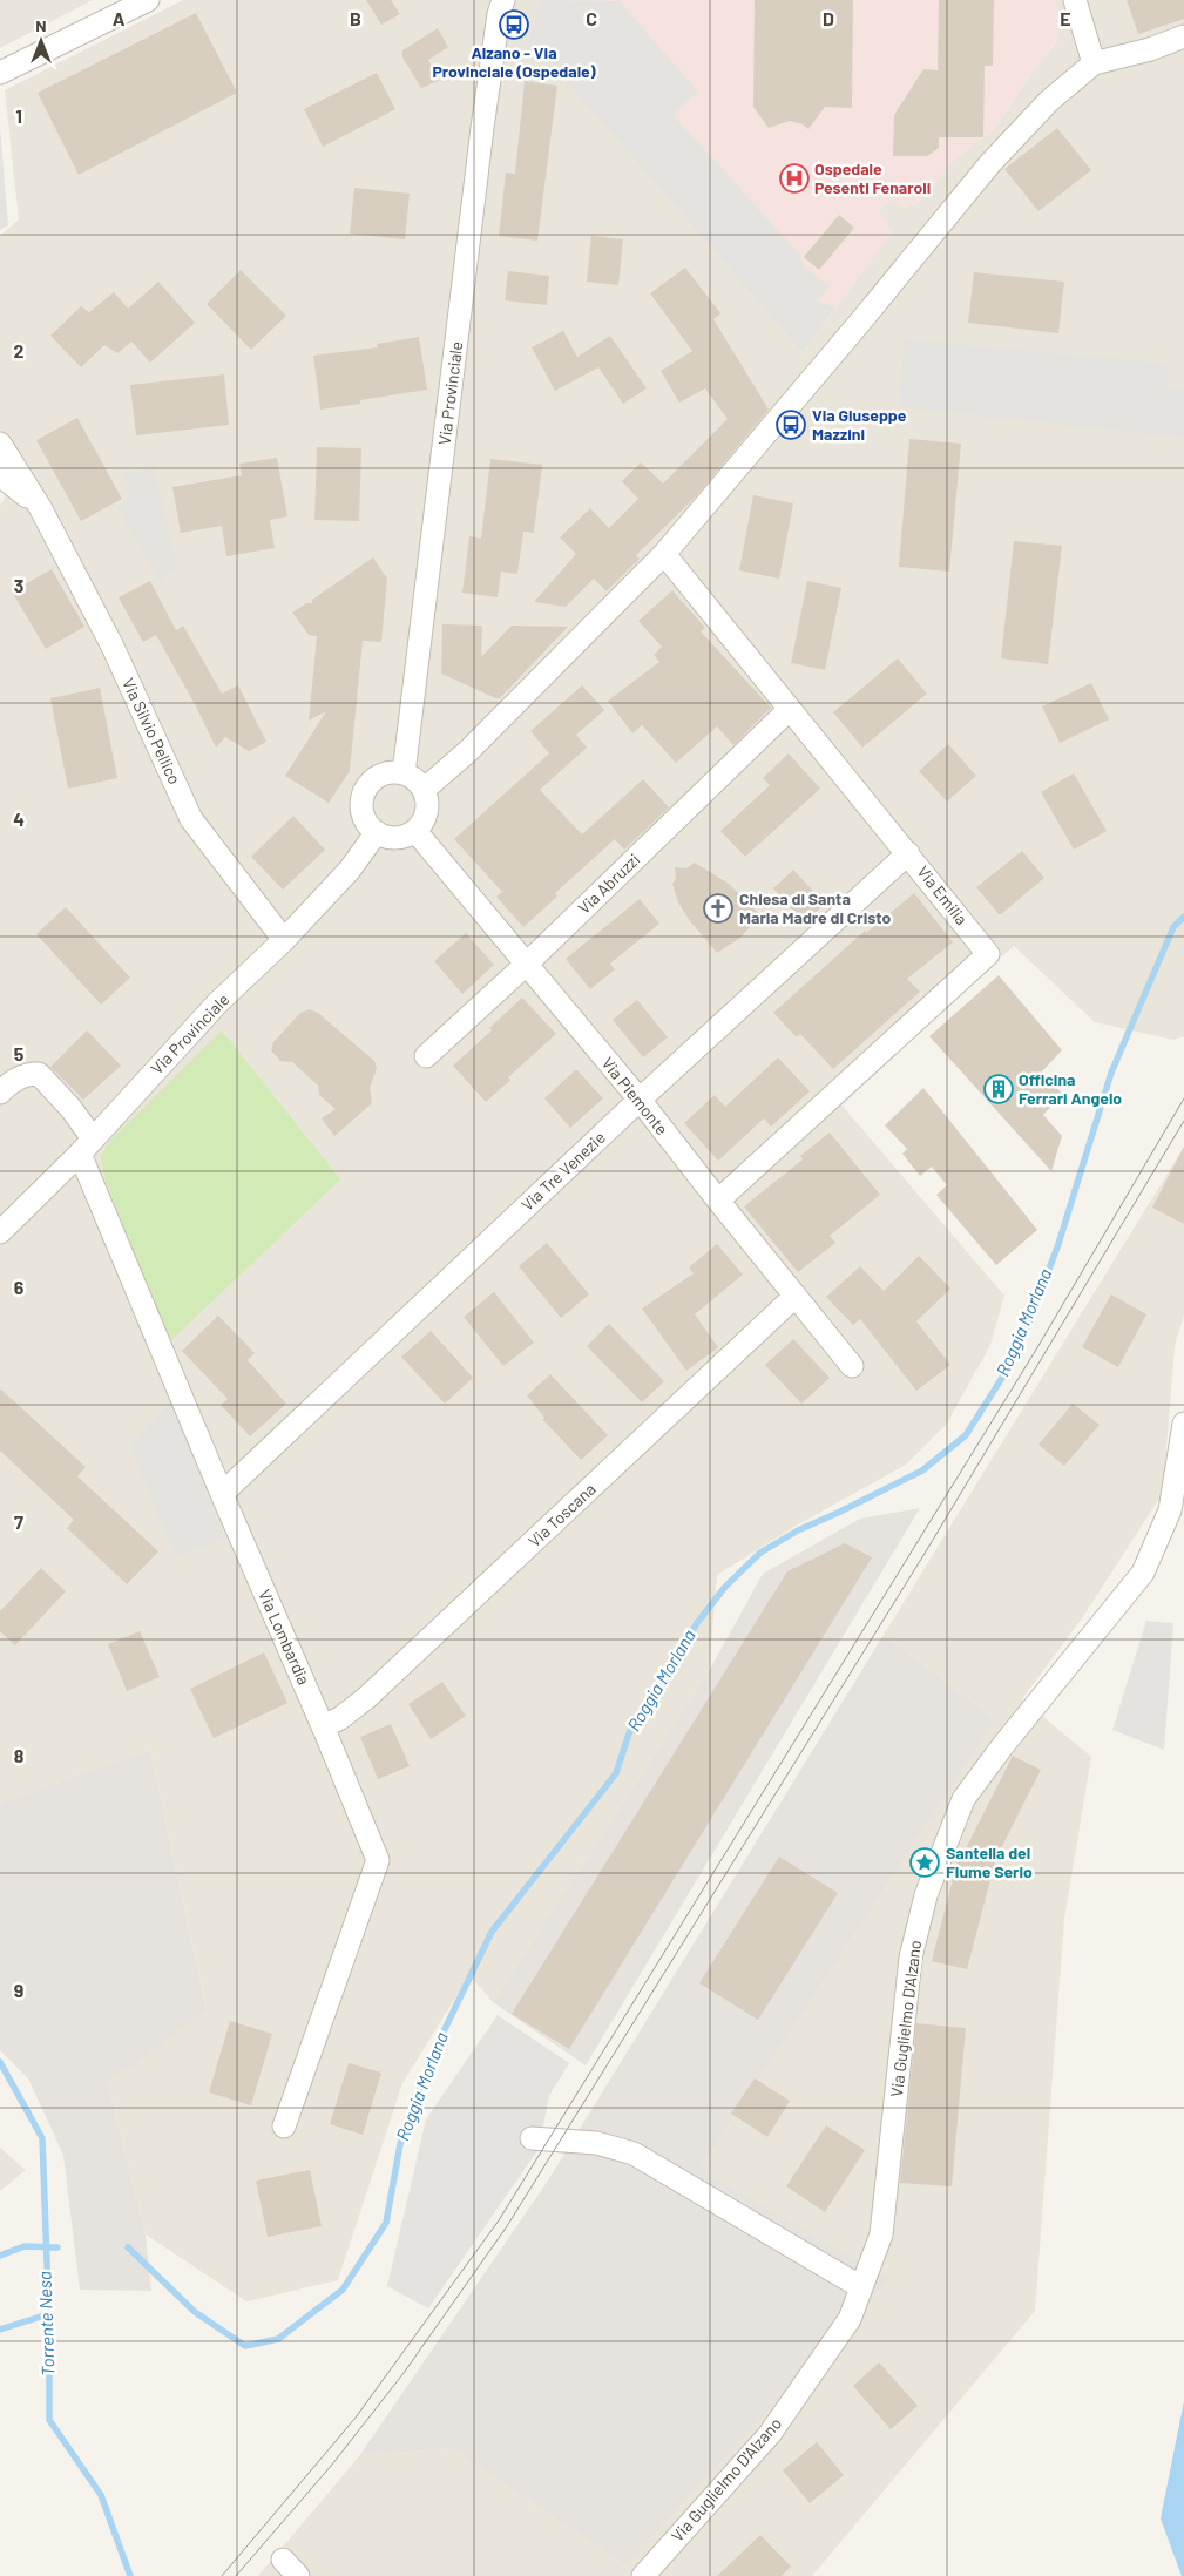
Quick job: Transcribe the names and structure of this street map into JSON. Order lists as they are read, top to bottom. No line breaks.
{"streets":{"street":["Via Provinciale","Via Silvio Pellico","Via Abruzzi","Via Emilia","Via Piemonte","Via Tre Venezie","Via Toscana","Via Lombardia","Via Guglielmo D'Alzano"]},"crossings":[["Via Provinciale","Via Silvio Pellico"],["Via Provinciale","Via Piemonte"],["Via Provinciale","Via Lombardia"],["Via Abruzzi","Via Emilia"],["Via Abruzzi","Via Piemonte"],["Via Emilia","Via Piemonte"],["Via Emilia","Via Tre Venezie"],["Via Piemonte","Via Tre Venezie"],["Via Piemonte","Via Toscana"],["Via Tre Venezie","Via Lombardia"],["Via Toscana","Via Lombardia"]],"water":["Roggia Morlana","Torrente Nesa"],"places":{"bus stop":["Alzano - Via Provinciale (Ospedale)","Via Giuseppe Mazzini"],"hospital":["Ospedale Pesenti Fenaroli"],"church":["Chiesa di Santa Maria Madre di Cristo"],"building":["Officina Ferrari Angelo"],"place":["Santella del Fiume Serio"]},"north":"top","grid":{"columns":["A","B","C","D","E"],"rows":["1","2","3","4","5","6","7","8","9"]}}
